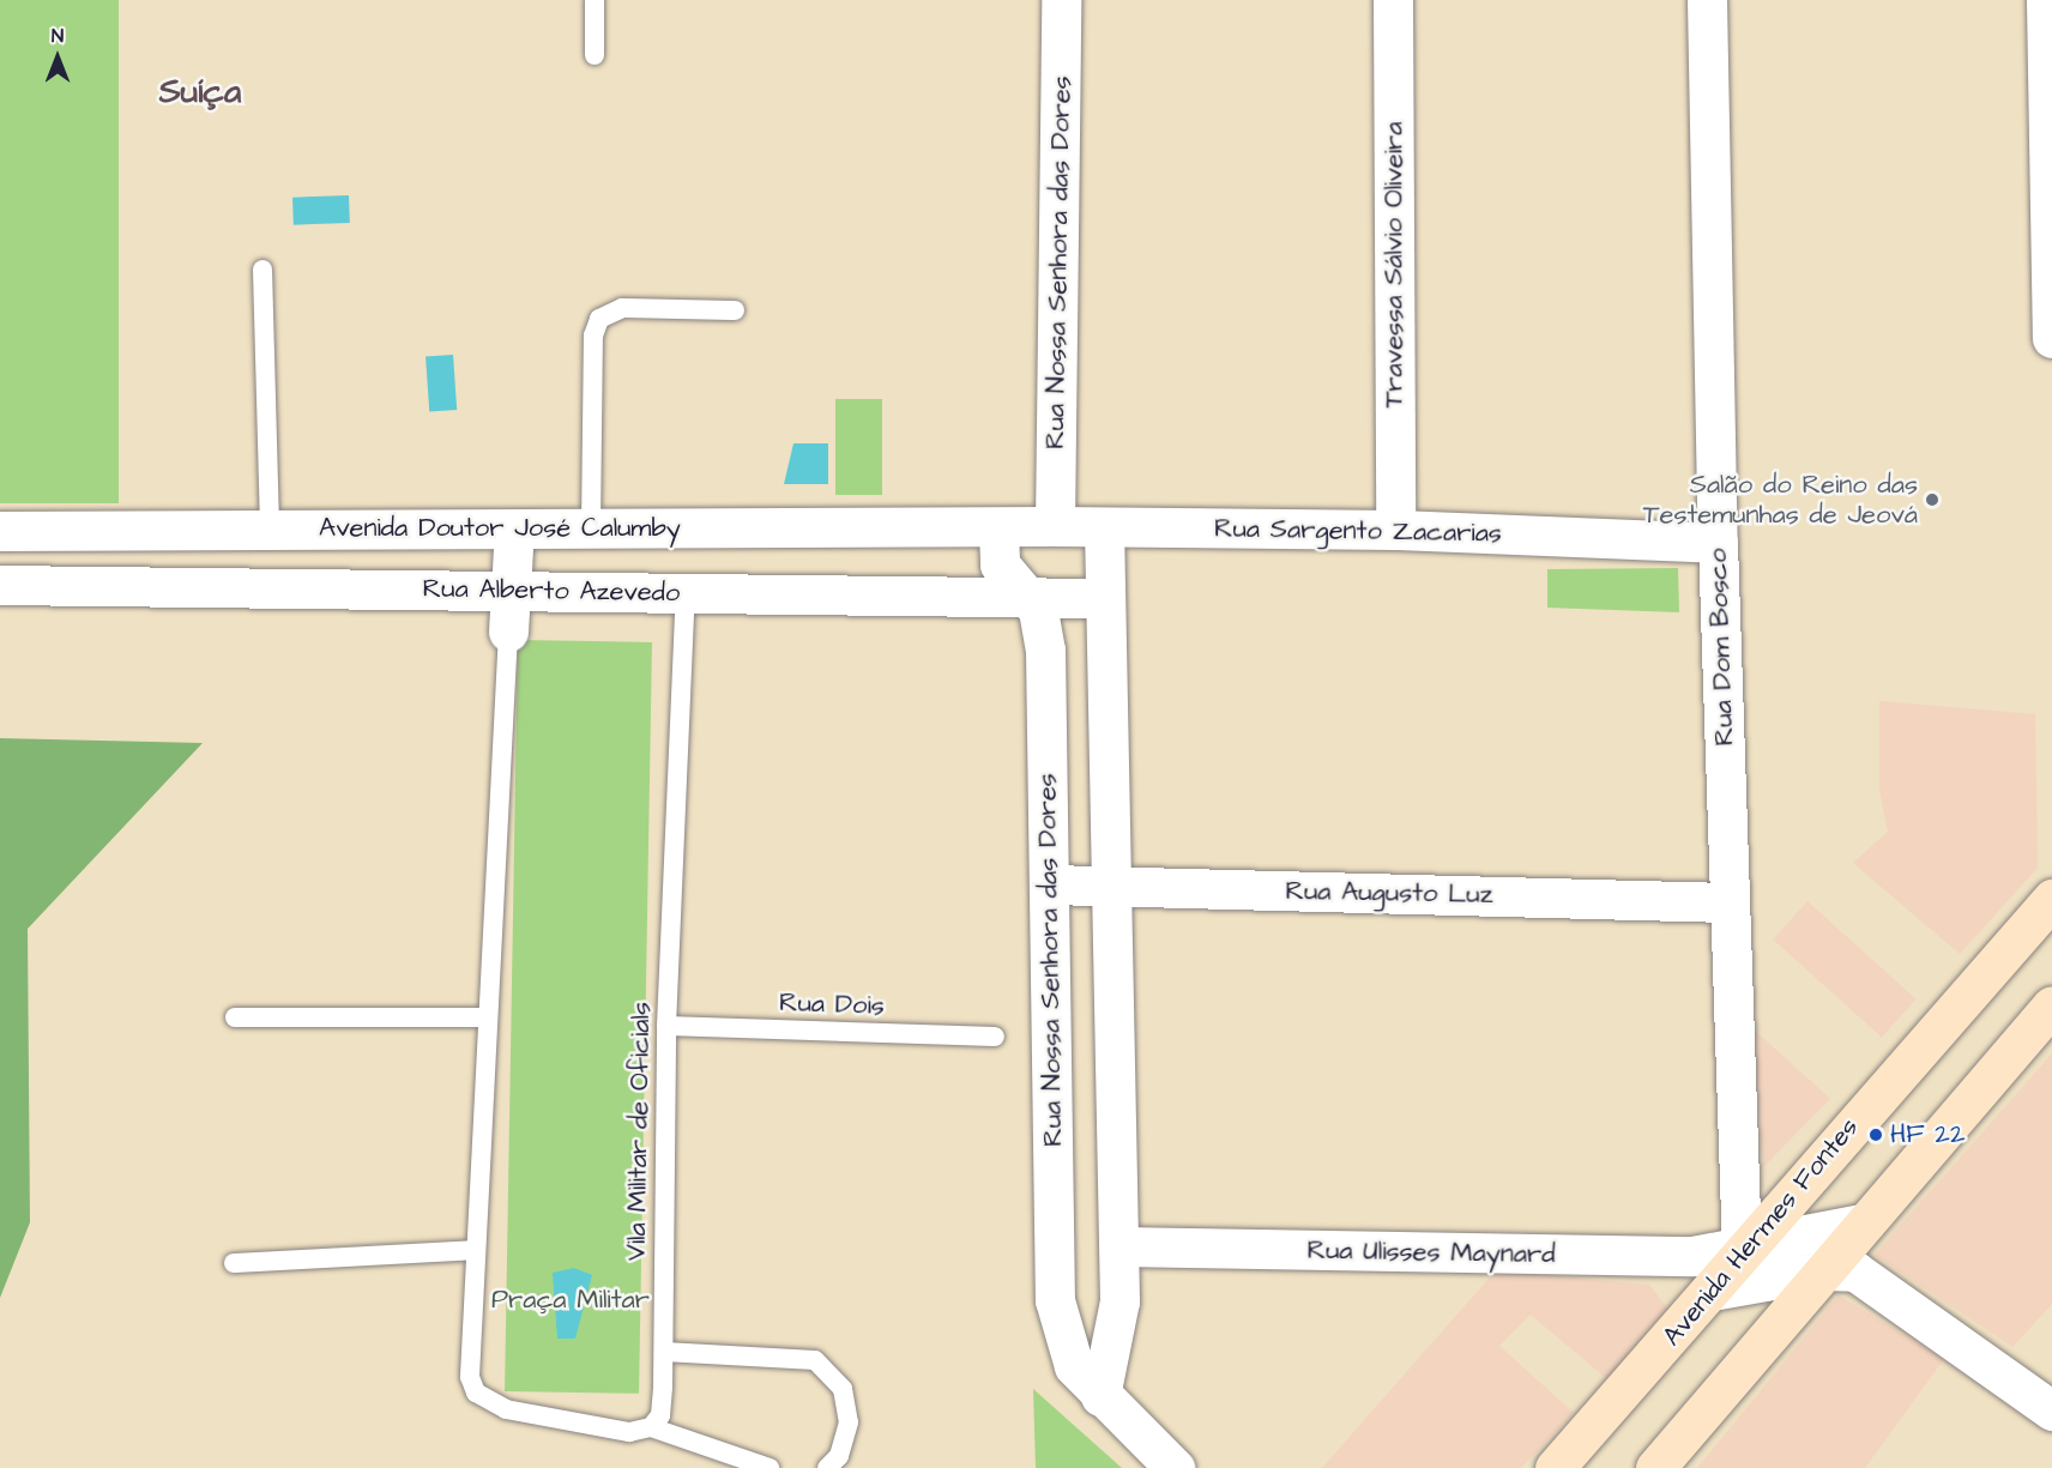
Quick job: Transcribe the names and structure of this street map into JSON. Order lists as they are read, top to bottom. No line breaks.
{"streets":{"main road":["Avenida Hermes Fontes"],"street":["Rua Nossa Senhora das Dores","Travessa Sálvio Oliveira","Avenida Doutor José Calumby","Rua Sargento Zacarias","Rua Alberto Azevedo","Rua Dom Bosco","Rua Augusto Luz","Rua Ulisses Maynard"],"lane":["Rua Dois","Vila Militar de Oficials"]},"crossings":[["Rua Nossa Senhora das Dores","Avenida Doutor José Calumby"],["Rua Nossa Senhora das Dores","Rua Sargento Zacarias"],["Rua Nossa Senhora das Dores","Rua Alberto Azevedo"],["Rua Nossa Senhora das Dores","Rua Augusto Luz"],["Travessa Sálvio Oliveira","Rua Sargento Zacarias"],["Avenida Doutor José Calumby","Rua Sargento Zacarias"],["Rua Sargento Zacarias","Rua Dom Bosco"],["Rua Alberto Azevedo","Vila Militar de Oficials"],["Rua Dom Bosco","Rua Augusto Luz"],["Rua Dom Bosco","Avenida Hermes Fontes"],["Rua Dom Bosco","Rua Ulisses Maynard"],["Rua Dois","Vila Militar de Oficials"],["Avenida Hermes Fontes","Rua Ulisses Maynard"]],"districts":["Suíça"],"parks":["Praça Militar"],"places":["Salão do Reino das Testemunhas de Jeová","HF 22"],"north":"top"}
